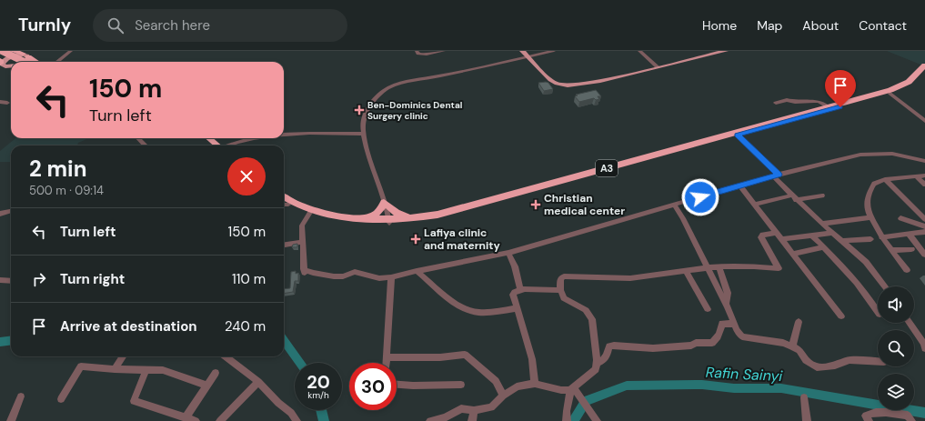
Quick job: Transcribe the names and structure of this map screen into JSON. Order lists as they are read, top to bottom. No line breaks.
{"streets":{"highway":["A3"]},"water":["Rafin Sainyi"],"places":{"health":["Ben-Dominics Dental Surgery clinic","Christian medical center","Lafiya clinic and maternity"]},"page":{"header":"Turnly","search":"Search here","nav":["Home","Map","About","Contact"],"turn":["150 m","Turn left"],"heading":["2 min","500 m · 09:14"],"list":[{"name":"Turn left","value":"150 m"},{"name":"Turn right","value":"110 m"},{"name":"Arrive at destination","value":"240 m"}],"speed":"20 km/h","limit":"30"}}
